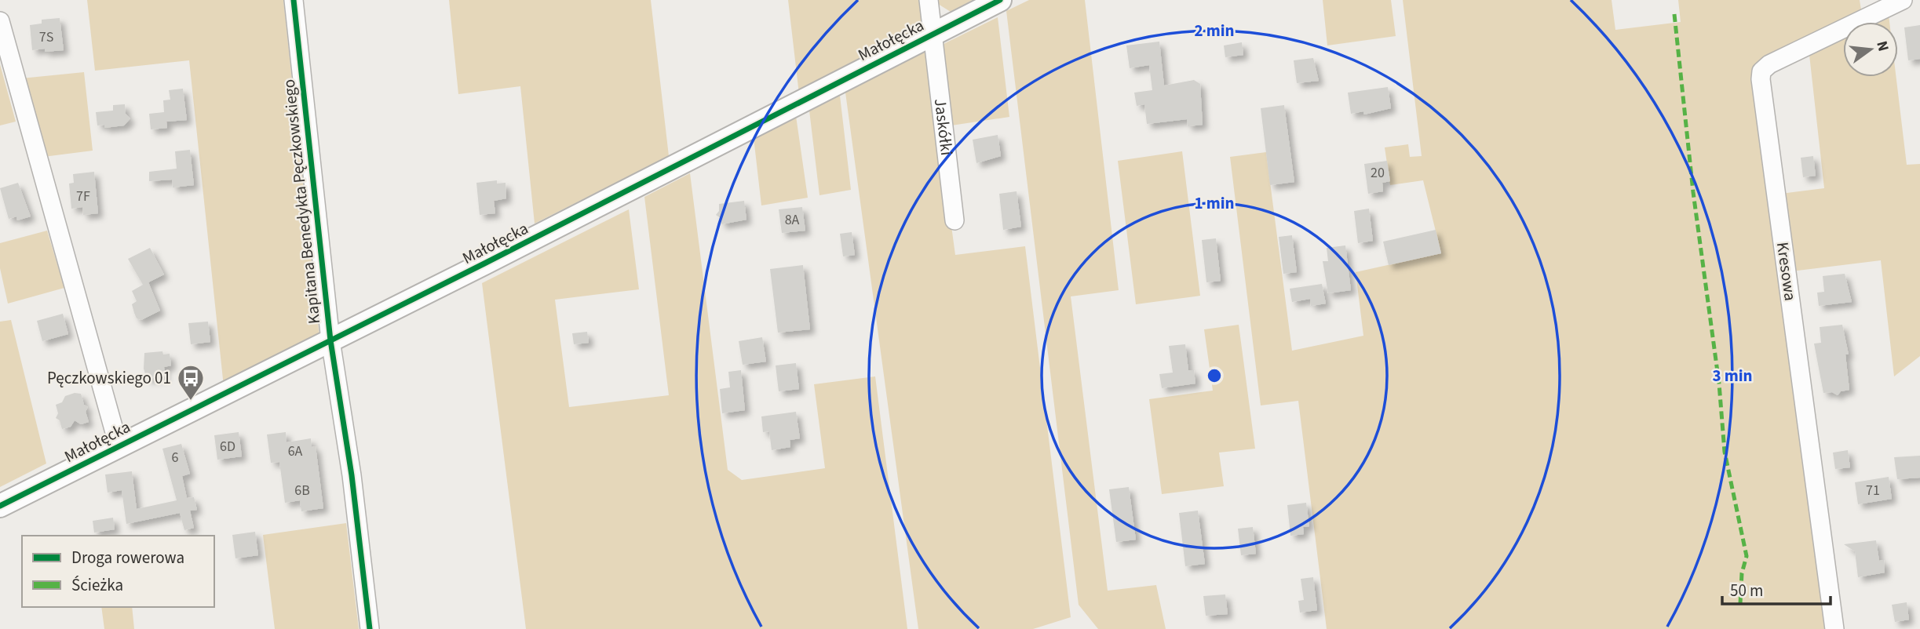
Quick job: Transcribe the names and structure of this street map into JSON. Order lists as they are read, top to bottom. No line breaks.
{"streets":{"street":["Małołęcka","Jaskółki","Kapitana Benedykta Pęczkowskiego","Kresowa"]},"crossings":[["Małołęcka","Jaskółki"],["Małołęcka","Kapitana Benedykta Pęczkowskiego"]],"places":{"bus stop":["Pęczkowskiego 01"]},"house_numbers":["7S","20","7F","8A","6D","6A","6","6B","71"],"legend":["Droga rowerowa","Ścieżka"],"scale_bar":"50 m","north":"right","rings":["2 min","1 min","3 min"]}
